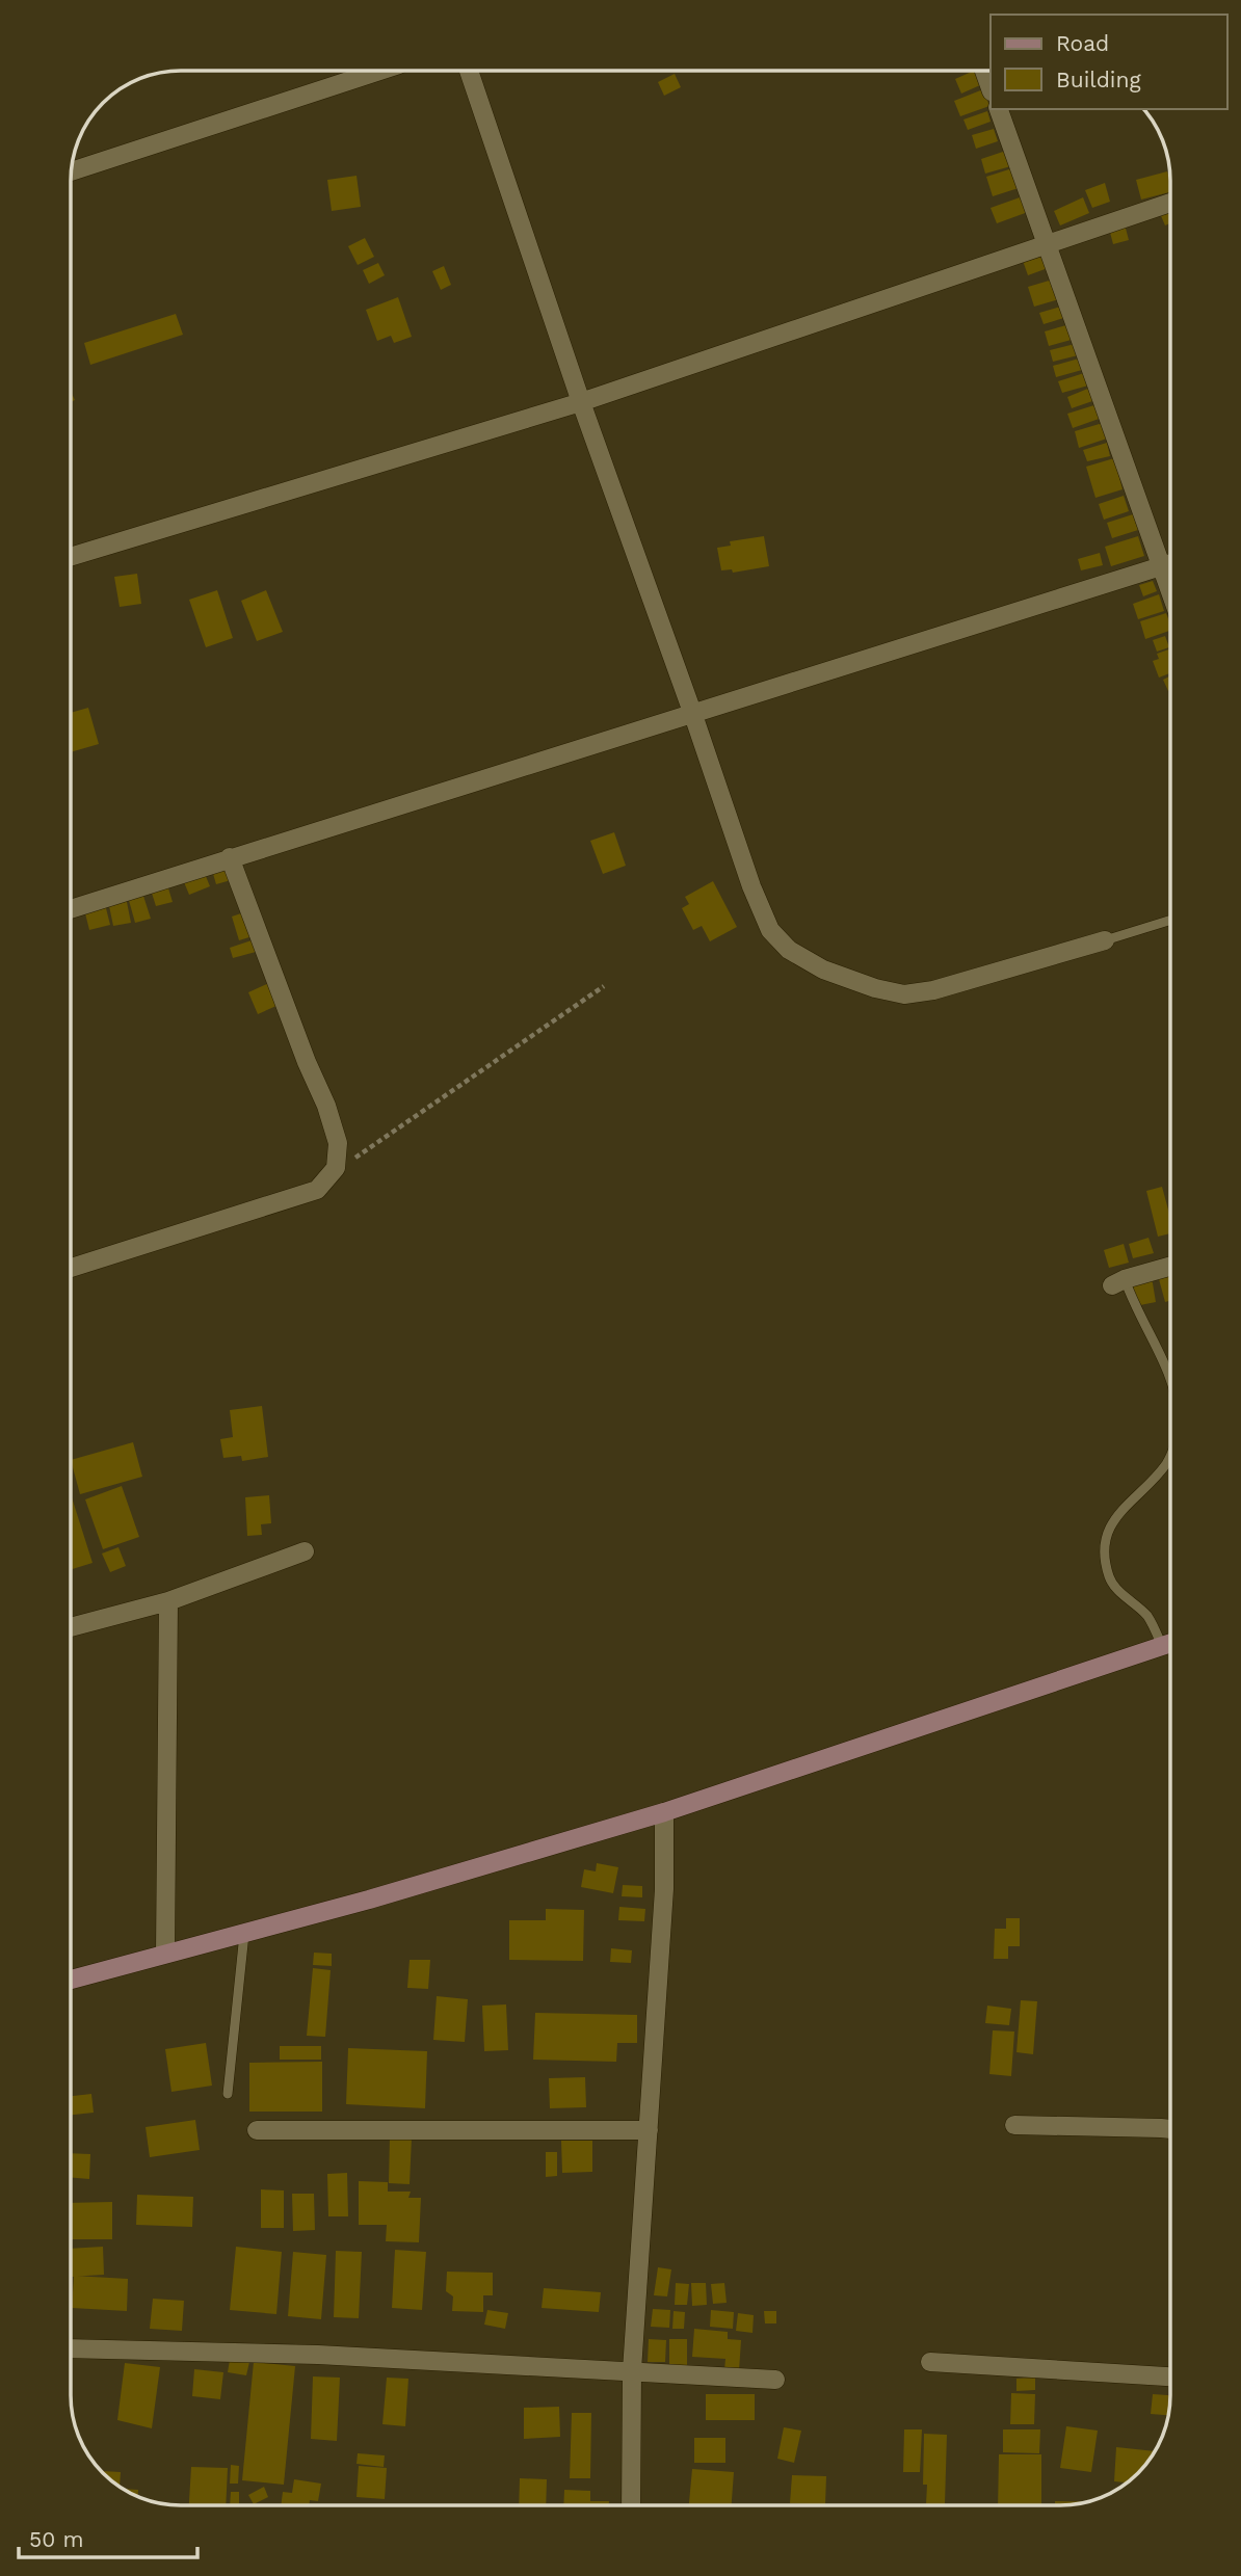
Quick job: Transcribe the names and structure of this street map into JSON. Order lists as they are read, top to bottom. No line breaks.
{"legend":["Road","Building"],"scale_bar":"50 m"}
